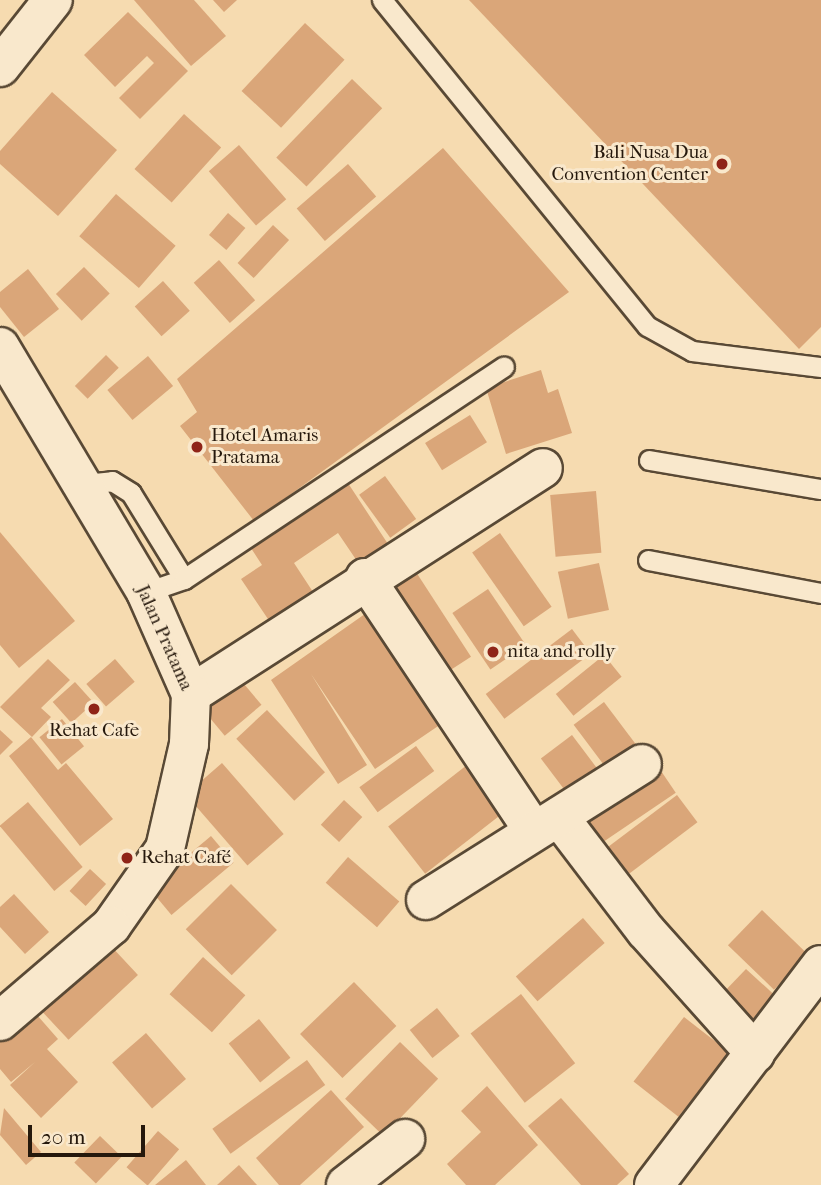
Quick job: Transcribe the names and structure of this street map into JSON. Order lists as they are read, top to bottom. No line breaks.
{"streets":{"street":["Jalan Pratama"]},"places":["Bali Nusa Dua Convention Center","Hotel Amaris Pratama","nita and rolly","Rehat Cafe","Rehat Café"],"scale_bar":"20 m"}
